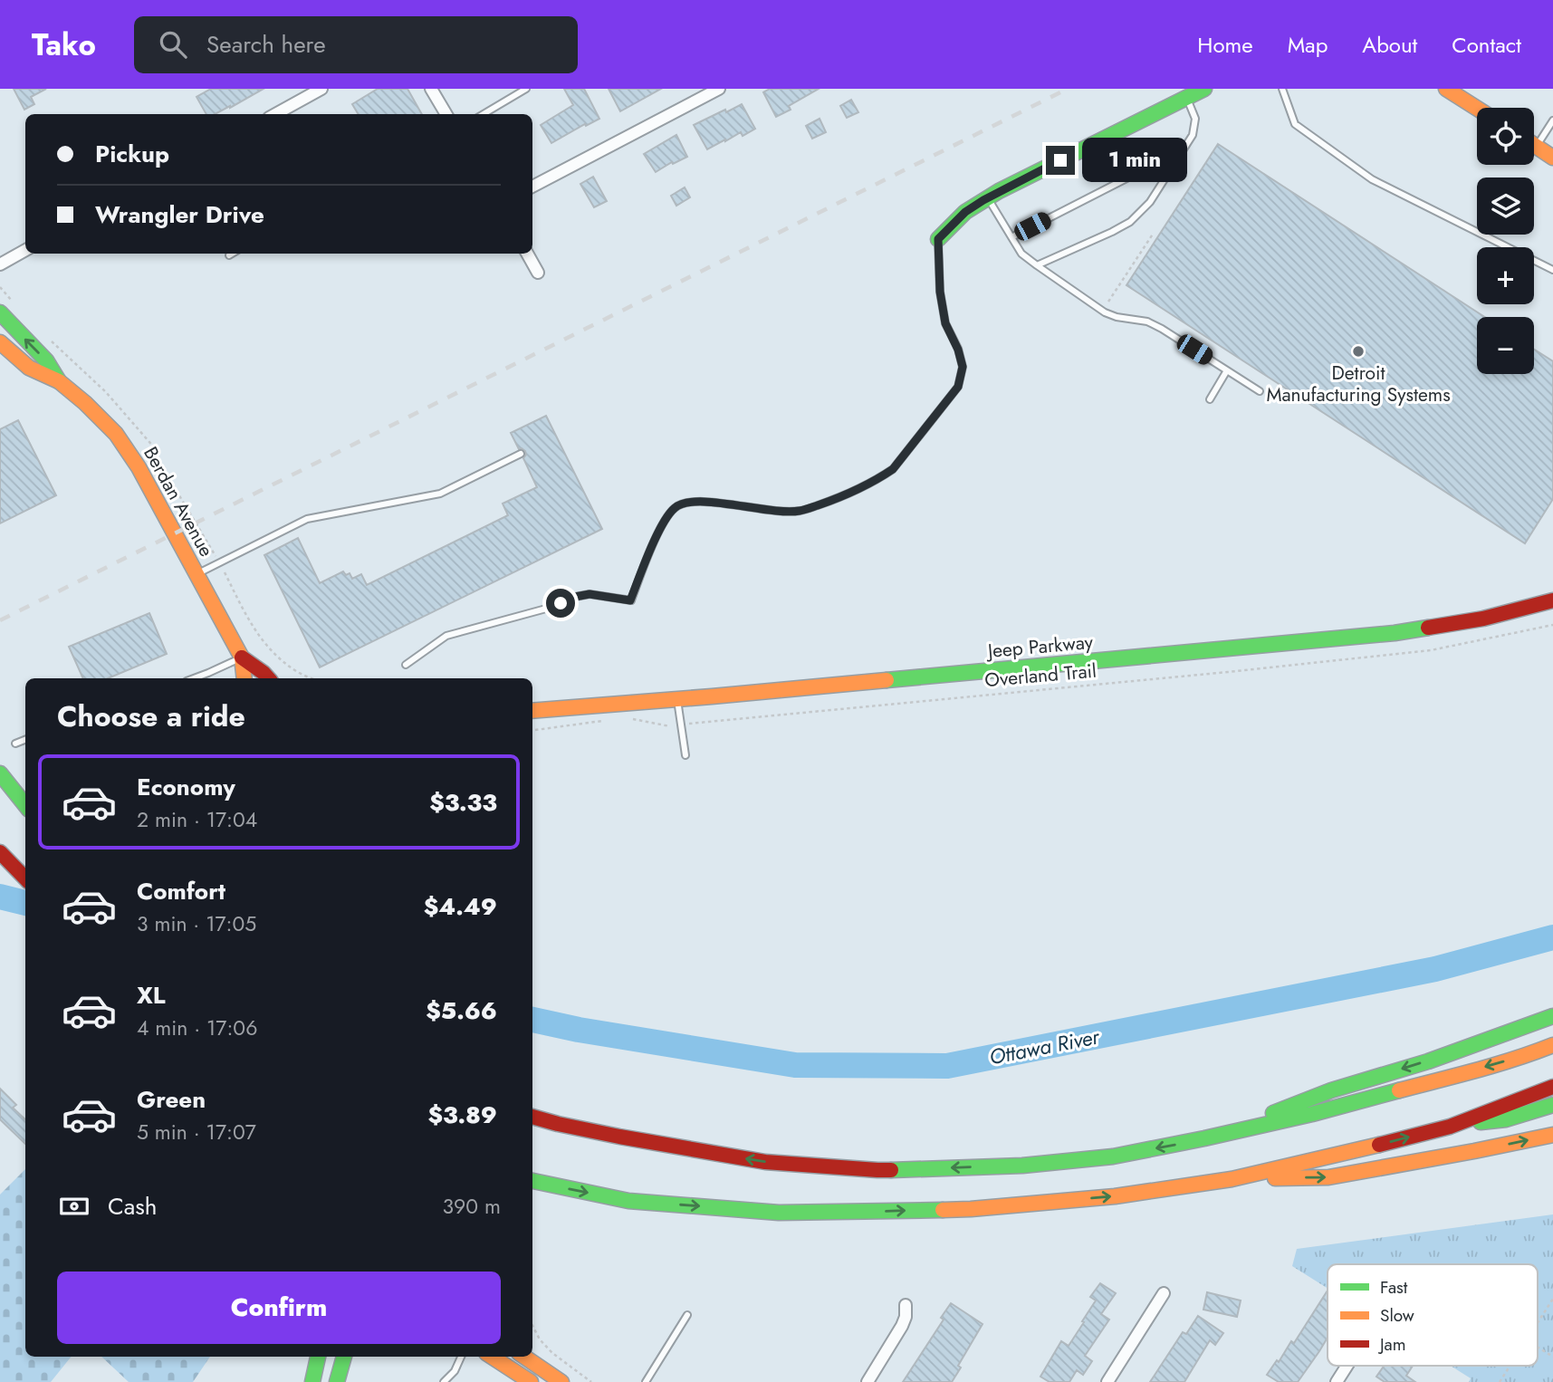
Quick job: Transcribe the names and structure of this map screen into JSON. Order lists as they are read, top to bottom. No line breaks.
{"streets":{"main road":["Berdan Avenue","Jeep Parkway"],"path":["Overland Trail"]},"water":["Ottawa River"],"places":["Detroit Manufacturing Systems"],"legend":["Fast","Slow","Jam"],"page":{"header":"Tako","search":"Search here","nav":["Home","Map","About","Contact"],"map_buttons":["+","−"],"banner":["Pickup","Wrangler Drive"],"bubble":"1 min","heading":"Choose a ride","list":[{"name":"Economy","note":"2 min · 17:04","value":"$3.33"},{"name":"Comfort","note":"3 min · 17:05","value":"$4.49"},{"name":"XL","note":"4 min · 17:06","value":"$5.66"},{"name":"Green","note":"5 min · 17:07","value":"$3.89"}],"pay":["Cash","390 m"],"buttons":"Confirm"}}
